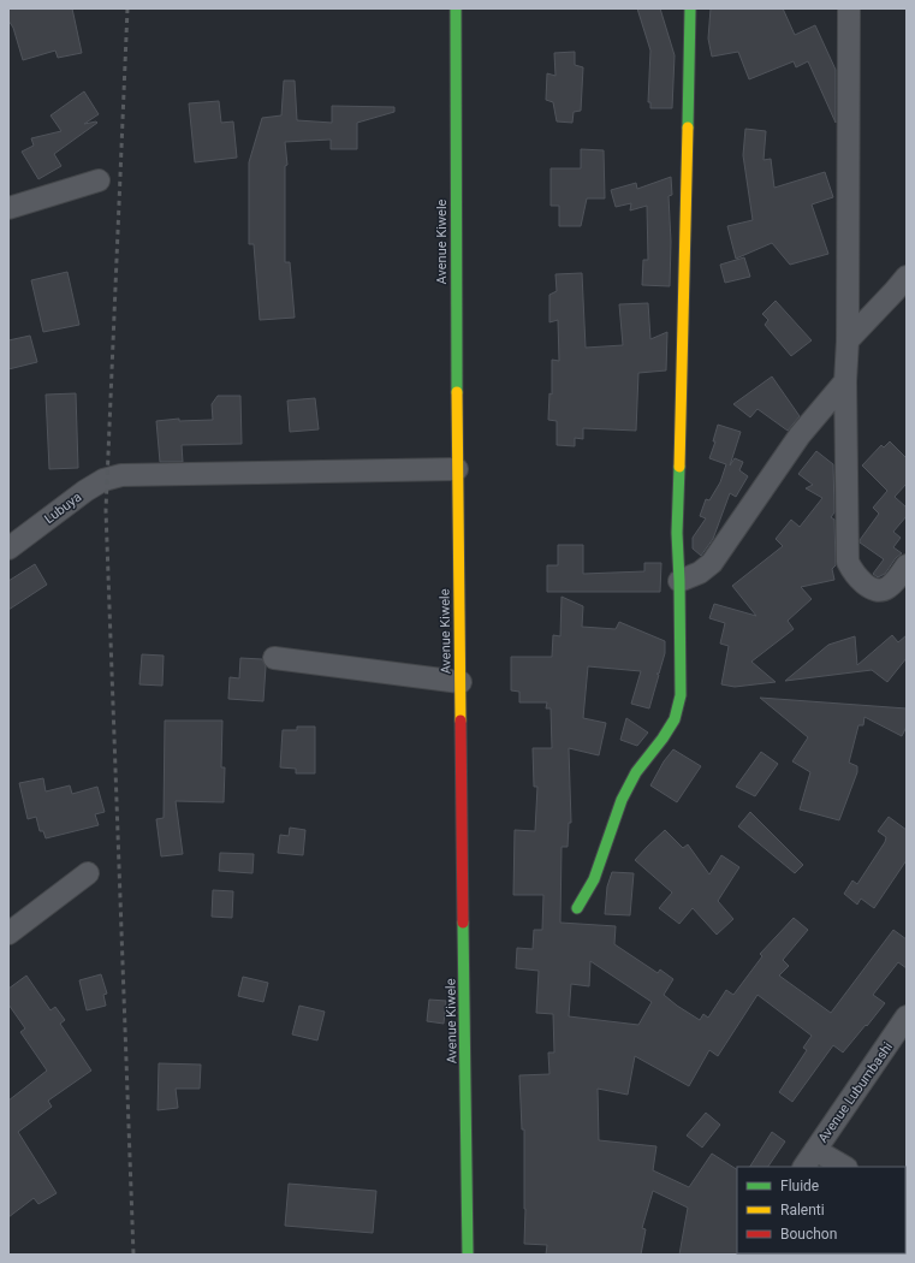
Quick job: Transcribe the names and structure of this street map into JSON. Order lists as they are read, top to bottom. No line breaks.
{"streets":{"street":["Avenue Kiwele","Lubuya","Avenue Lubumbashi"]},"crossings":[["Avenue Kiwele","Lubuya"]],"legend":["Fluide","Ralenti","Bouchon"]}
